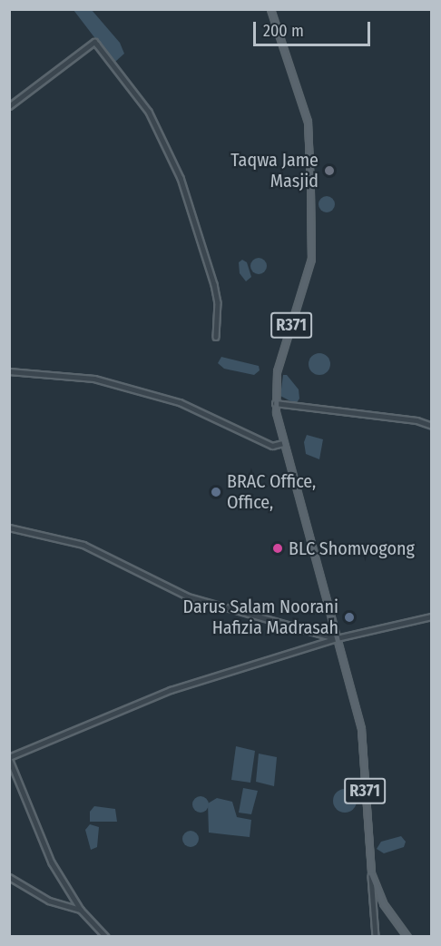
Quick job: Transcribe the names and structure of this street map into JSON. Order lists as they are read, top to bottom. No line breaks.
{"streets":{"main road":["R371"]},"places":["Taqwa Jame Masjid","BRAC Office, Office,","BLC Shomvogong","Darus Salam Noorani Hafizia Madrasah"],"scale_bar":"200 m"}
